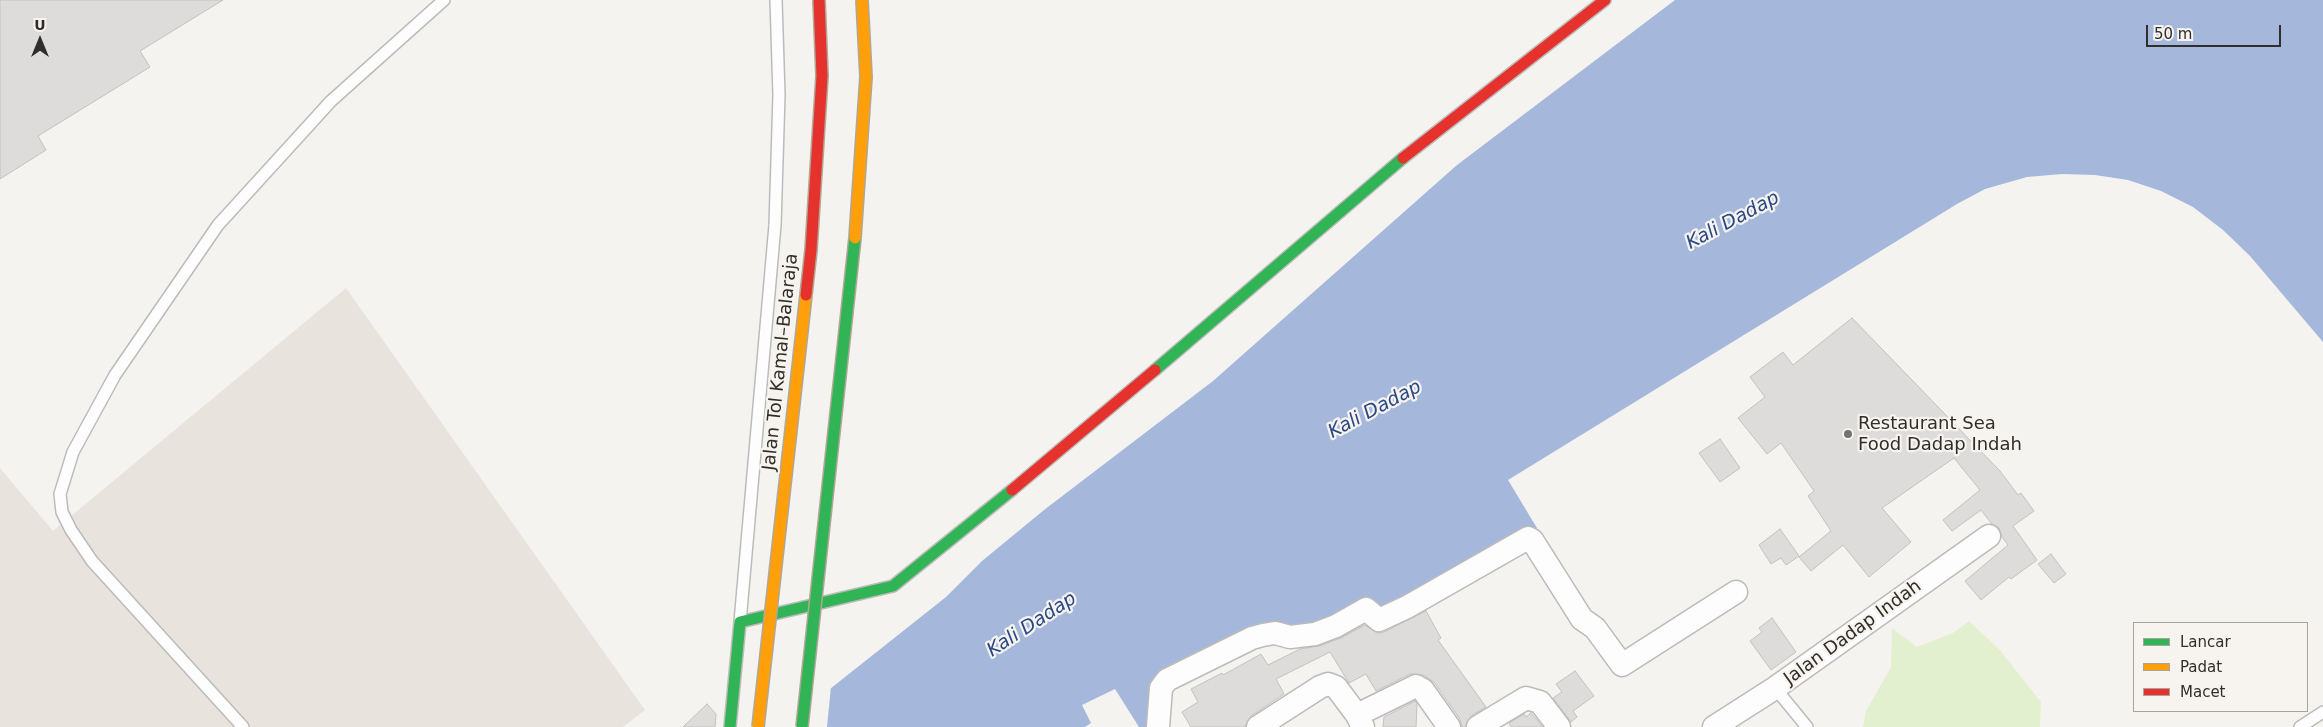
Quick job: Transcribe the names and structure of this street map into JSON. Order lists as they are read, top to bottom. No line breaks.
{"streets":{"main road":["Jalan Tol Kamal–Balaraja"],"street":["Jalan Dadap Indah"]},"water":["Kali Dadap"],"places":["Restaurant Sea Food Dadap Indah"],"legend":["Lancar","Padat","Macet"],"scale_bar":"50 m","north":"top"}
